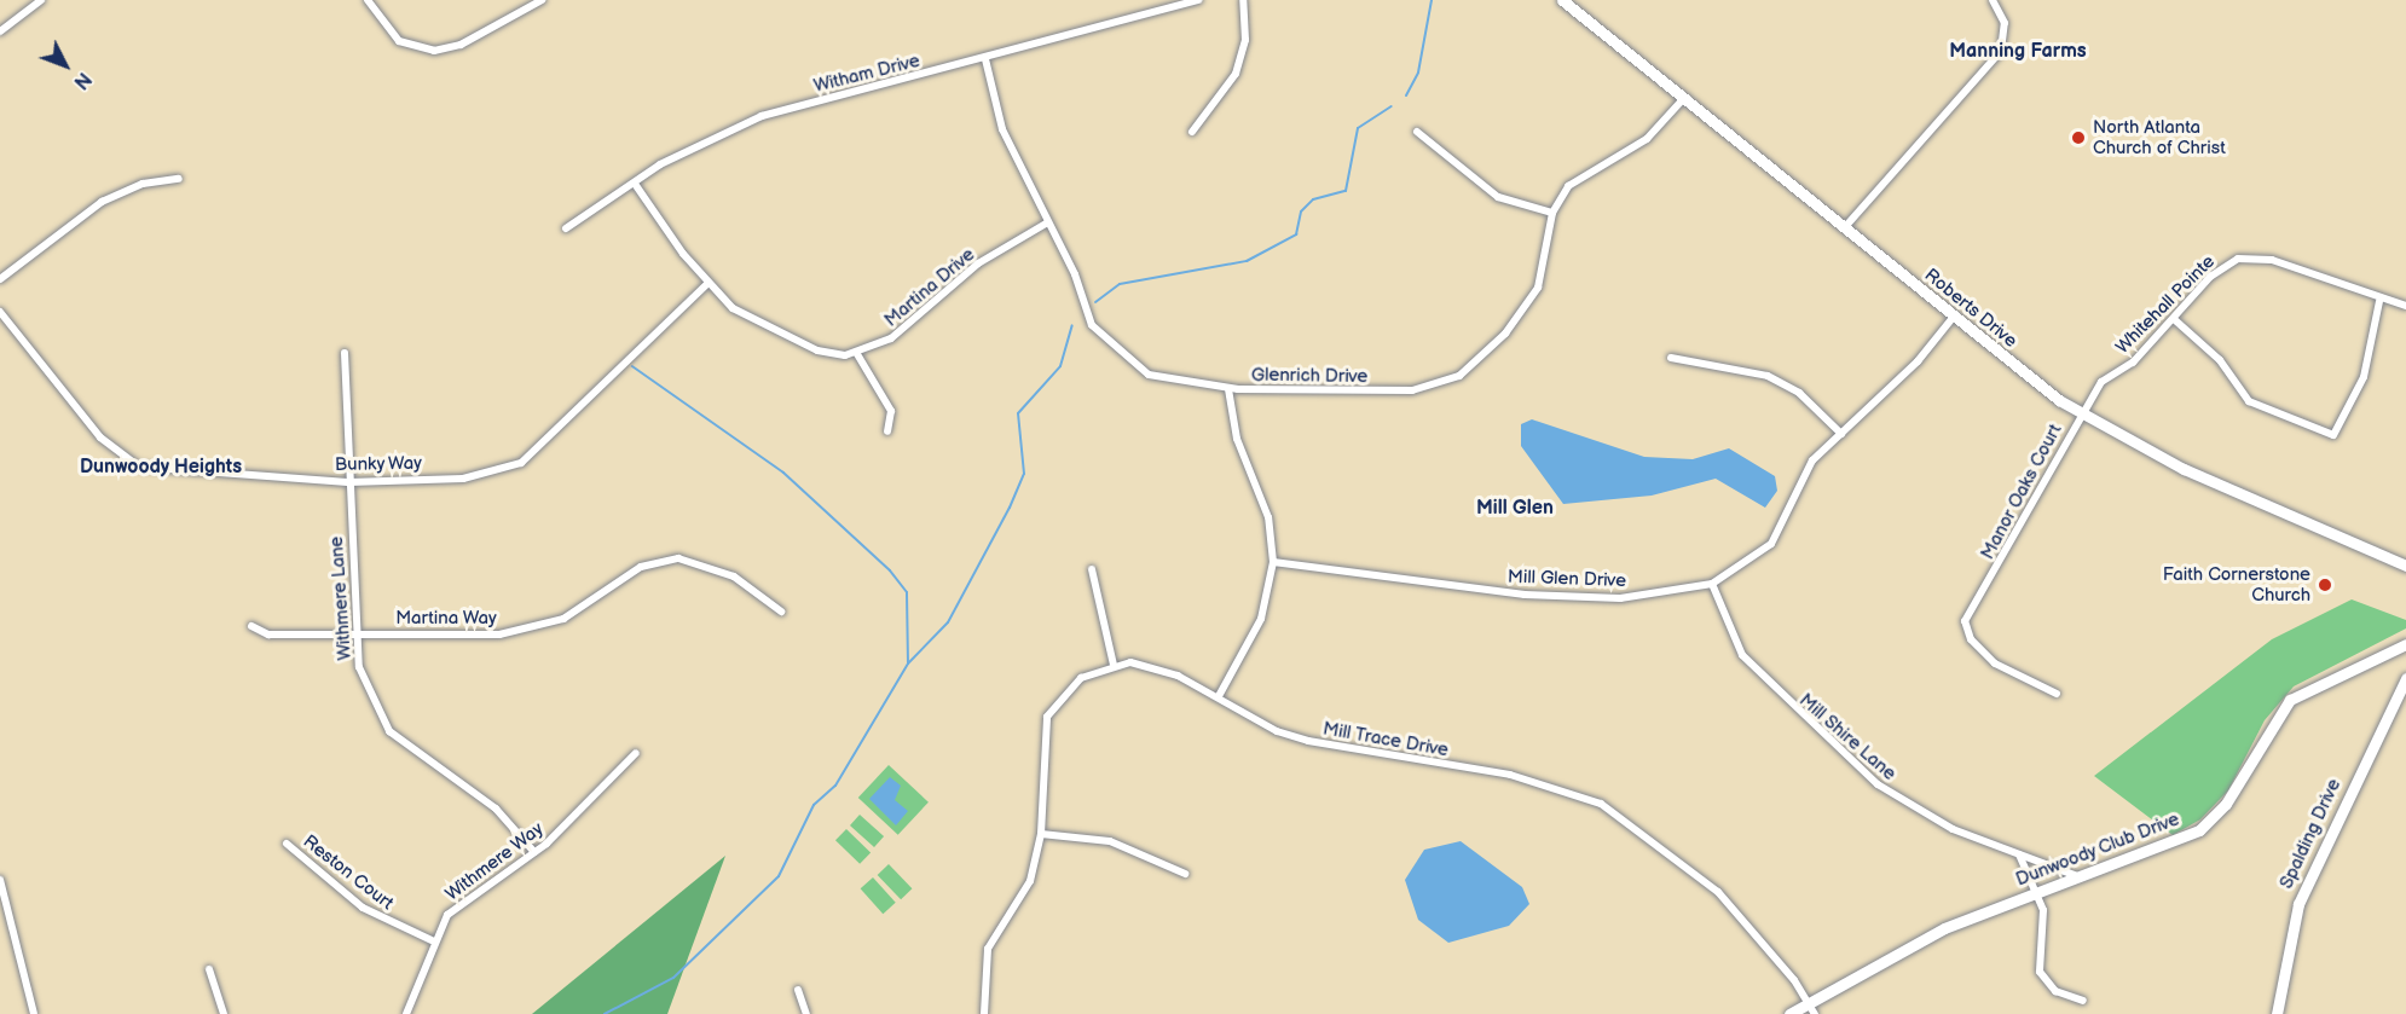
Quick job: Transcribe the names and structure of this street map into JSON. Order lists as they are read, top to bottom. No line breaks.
{"streets":{"street":["Witham Drive","Martina Drive","Whitehall Pointe","Roberts Drive","Glenrich Drive","Bunky Way","Manor Oaks Court","Mill Glen Drive","Withmere Lane","Martina Way","Mill Shire Lane","Mill Trace Drive","Spalding Drive","Dunwoody Club Drive","Withmere Way","Reston Court"]},"crossings":[["Witham Drive","Martina Drive"],["Witham Drive","Glenrich Drive"],["Martina Drive","Glenrich Drive"],["Martina Drive","Bunky Way"],["Whitehall Pointe","Roberts Drive"],["Whitehall Pointe","Manor Oaks Court"],["Roberts Drive","Glenrich Drive"],["Roberts Drive","Manor Oaks Court"],["Roberts Drive","Mill Glen Drive"],["Bunky Way","Withmere Lane"],["Mill Glen Drive","Mill Shire Lane"],["Withmere Lane","Martina Way"],["Withmere Lane","Withmere Way"],["Mill Shire Lane","Dunwoody Club Drive"],["Mill Trace Drive","Dunwoody Club Drive"],["Withmere Way","Reston Court"]],"districts":["Manning Farms","Dunwoody Heights","Mill Glen"],"places":["North Atlanta Church of Christ","Faith Cornerstone Church"],"north":"bottom right"}
